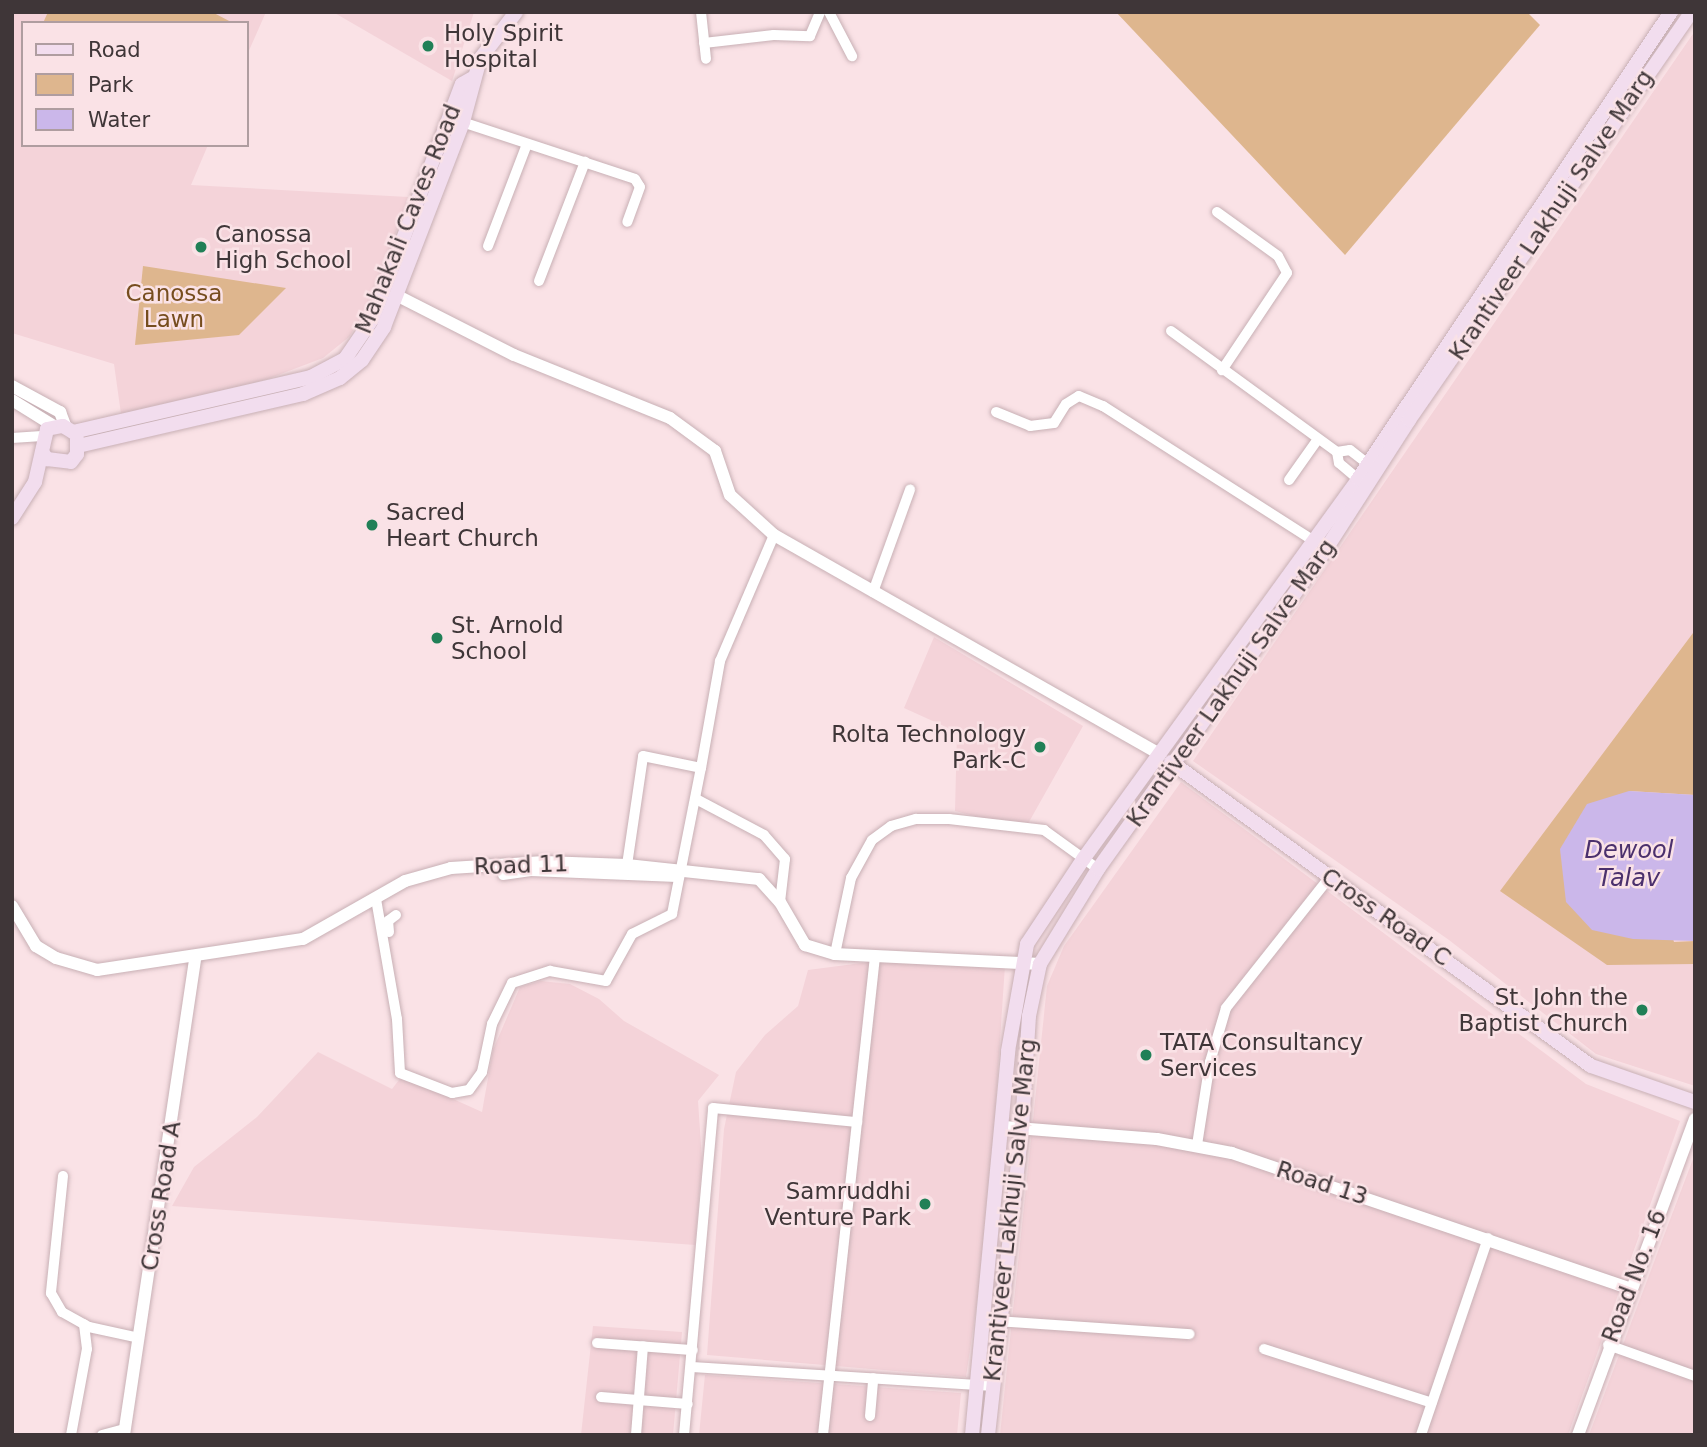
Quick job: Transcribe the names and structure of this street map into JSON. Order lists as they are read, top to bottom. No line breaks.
{"streets":{"main road":["Krantiveer Lakhuji Salve Marg","Mahakali Caves Road","Cross Road C"],"street":["Road 11","Road 13","Cross Road A","Road No. 16"]},"crossings":[["Krantiveer Lakhuji Salve Marg","Road 11"],["Krantiveer Lakhuji Salve Marg","Cross Road C"],["Krantiveer Lakhuji Salve Marg","Road 13"],["Road 11","Cross Road A"],["Road 13","Road No. 16"]],"water":["Dewool Talav"],"parks":["Canossa Lawn"],"places":["Holy Spirit Hospital","Canossa High School","Sacred Heart Church","St. Arnold School","Rolta Technology Park-C","St. John the Baptist Church","TATA Consultancy Services","Samruddhi Venture Park"],"legend":["Road","Park","Water"]}
